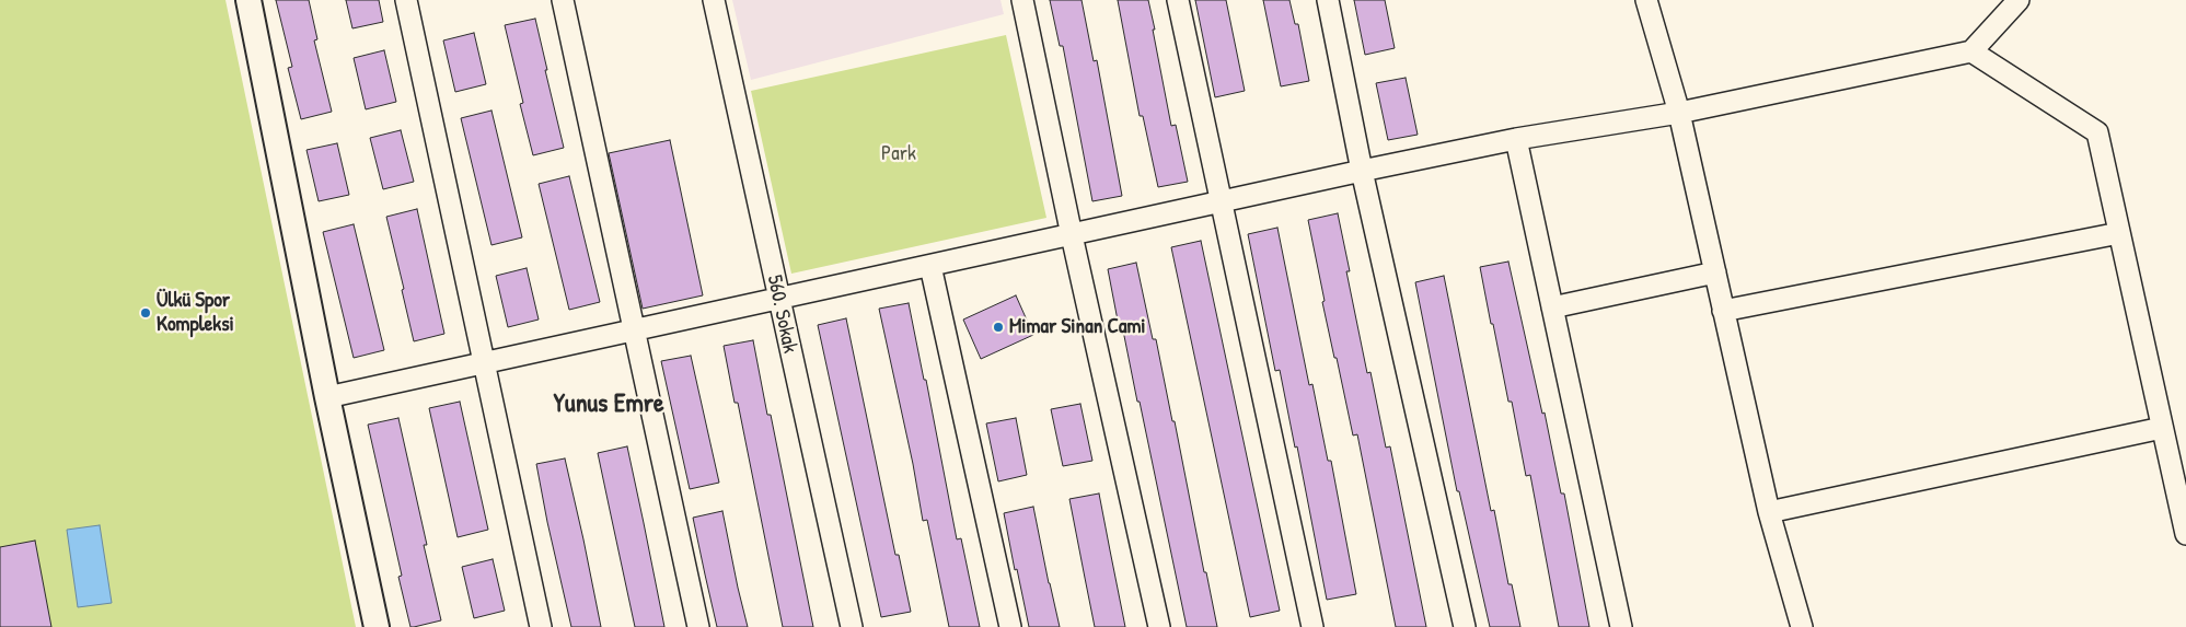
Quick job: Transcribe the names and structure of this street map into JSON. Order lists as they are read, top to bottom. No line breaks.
{"streets":{"street":["560. Sokak"]},"districts":["Yunus Emre"],"parks":["Park"],"places":["Ülkü Spor Kompleksi","Mimar Sinan Cami"]}
